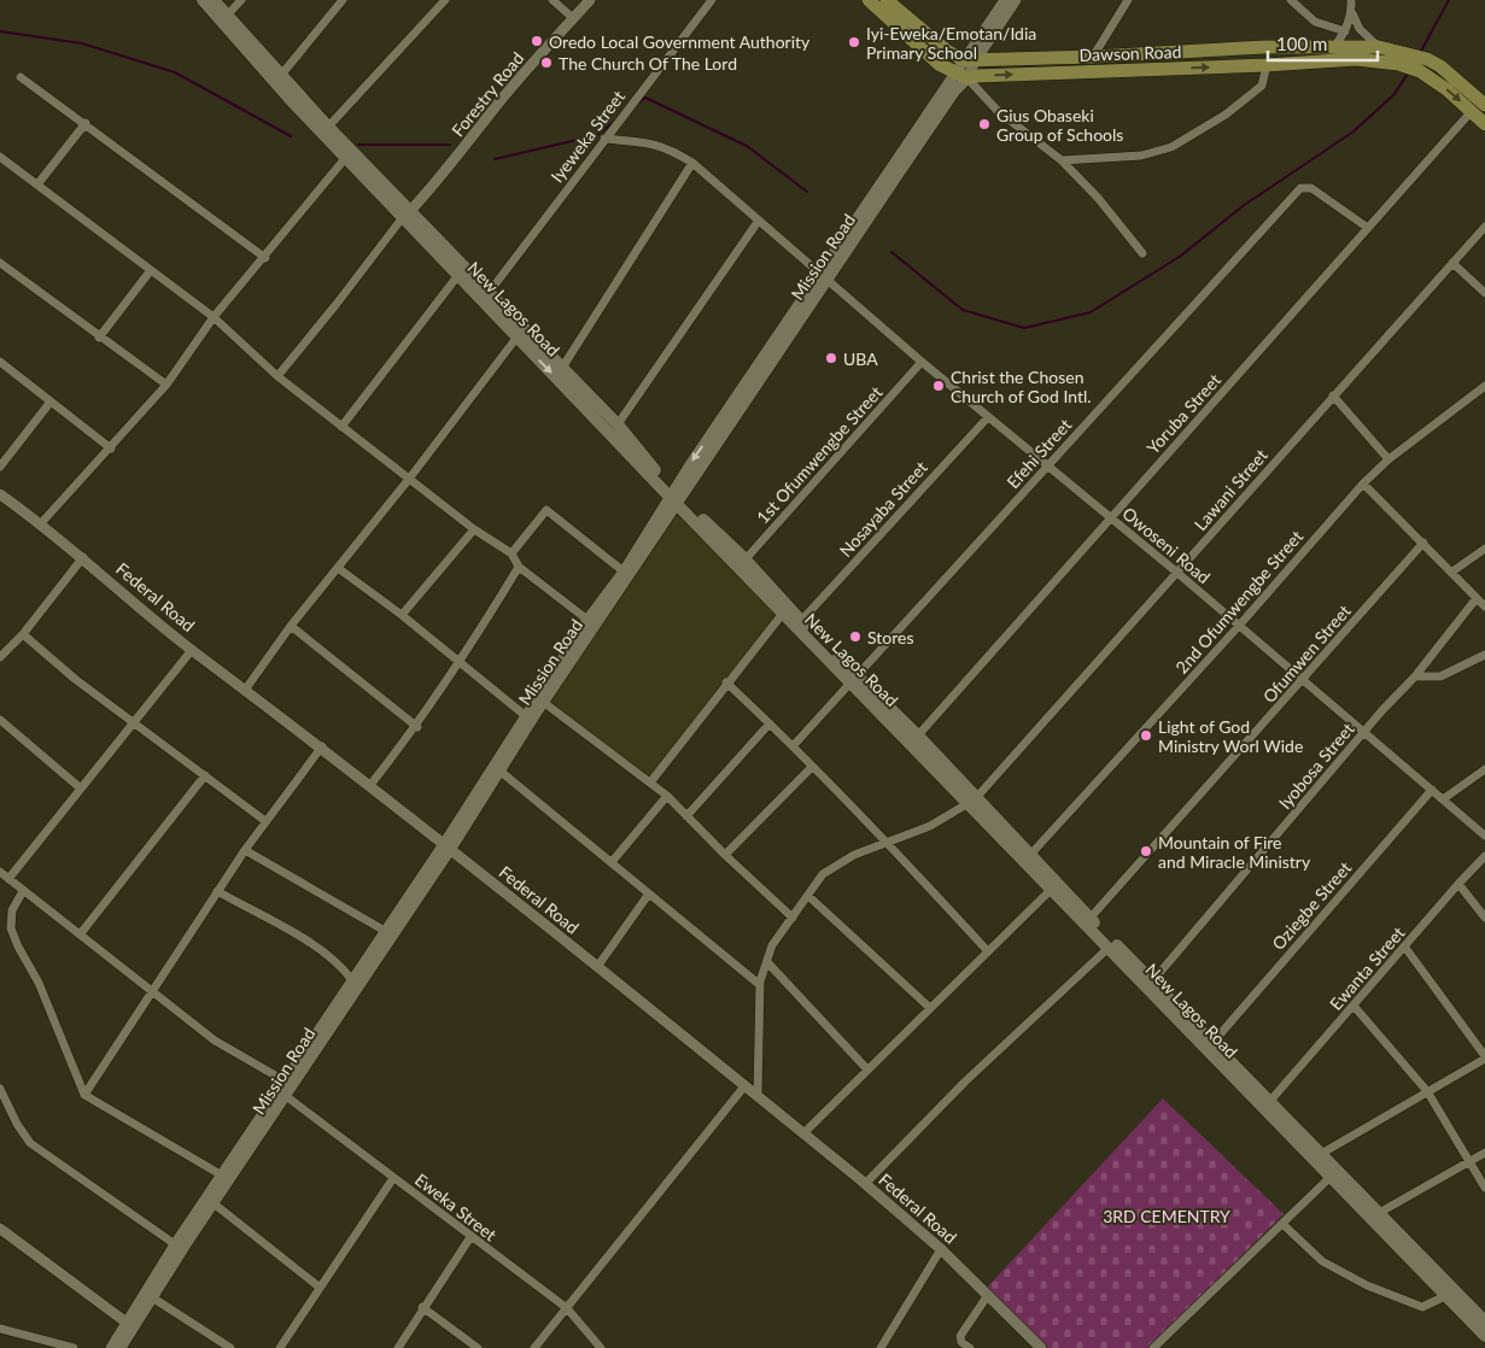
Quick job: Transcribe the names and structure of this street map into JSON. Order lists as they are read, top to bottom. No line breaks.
{"streets":{"highway":["Dawson Road"],"main road":["New Lagos Road"],"street":["Forestry Road","Iyeweka Street","Mission Road","Yoruba Street","Efehi Street","1st Ofumwengbe Street","Lawani Street","Nosayaba Street","Owoseni Road","Federal Road","2nd Ofumwengbe Street","Ofumwen Street","Iyobosa Street","Oziegbe Street","Ewanta Street","Eweka Street"]},"crossings":[["Dawson Road","Mission Road"],["Forestry Road","New Lagos Road"],["Iyeweka Street","New Lagos Road"],["Iyeweka Street","Owoseni Road"],["Mission Road","New Lagos Road"],["Mission Road","Owoseni Road"],["Mission Road","Federal Road"],["Mission Road","Eweka Street"],["New Lagos Road","Yoruba Street"],["New Lagos Road","Efehi Street"],["New Lagos Road","1st Ofumwengbe Street"],["New Lagos Road","Lawani Street"],["New Lagos Road","Nosayaba Street"],["New Lagos Road","2nd Ofumwengbe Street"],["New Lagos Road","Ofumwen Street"],["New Lagos Road","Iyobosa Street"],["New Lagos Road","Oziegbe Street"],["New Lagos Road","Ewanta Street"],["Yoruba Street","Efehi Street"],["Yoruba Street","Owoseni Road"],["Efehi Street","Owoseni Road"],["1st Ofumwengbe Street","Owoseni Road"],["Lawani Street","Owoseni Road"],["Lawani Street","Federal Road"],["Nosayaba Street","Owoseni Road"],["Owoseni Road","2nd Ofumwengbe Street"],["Owoseni Road","Ofumwen Street"],["Owoseni Road","Iyobosa Street"],["Owoseni Road","Oziegbe Street"]],"parks":["3RD CEMENTRY"],"places":["Oredo Local Government Authority","Iyi-Eweka/Emotan/Idia Primary School","The Church Of The Lord","Gius Obaseki Group of Schools","UBA","Christ the Chosen Church of God Intl.","Stores","Light of God Ministry Worl Wide","Mountain of Fire and Miracle Ministry"],"scale_bar":"100 m"}
